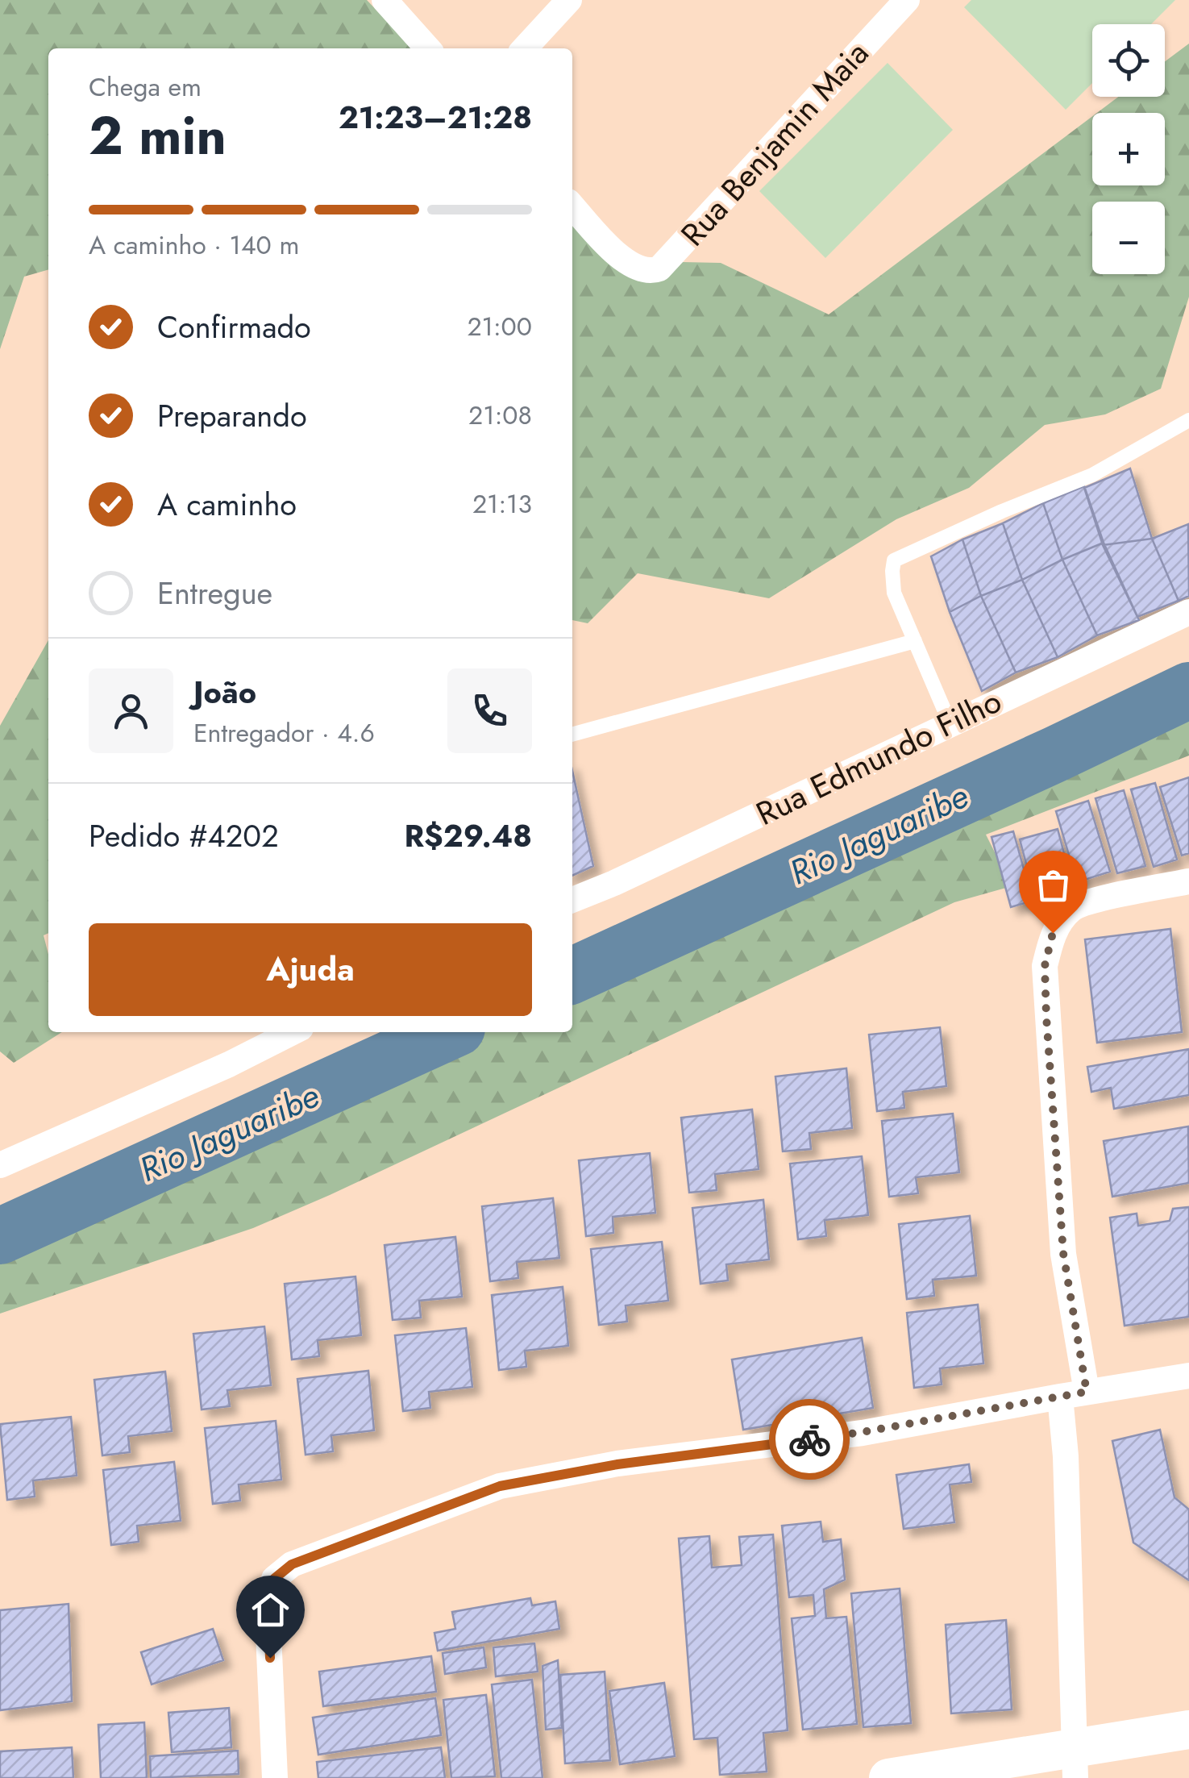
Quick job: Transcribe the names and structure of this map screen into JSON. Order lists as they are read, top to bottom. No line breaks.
{"streets":{"street":["Rua Benjamin Maia","Rua Edmundo Filho"]},"water":["Rio Jaguaribe"],"page":{"map_buttons":["+","−"],"heading":["2 min","Chega em","21:23–21:28"],"panel":["João","Entregador · 4.6","Pedido #4202","R$29.48"],"bar":"A caminho · 140 m","list":[["Confirmado","21:00"],["Preparando","21:08"],["A caminho","21:13"],"Entregue"],"buttons":"Ajuda"}}
